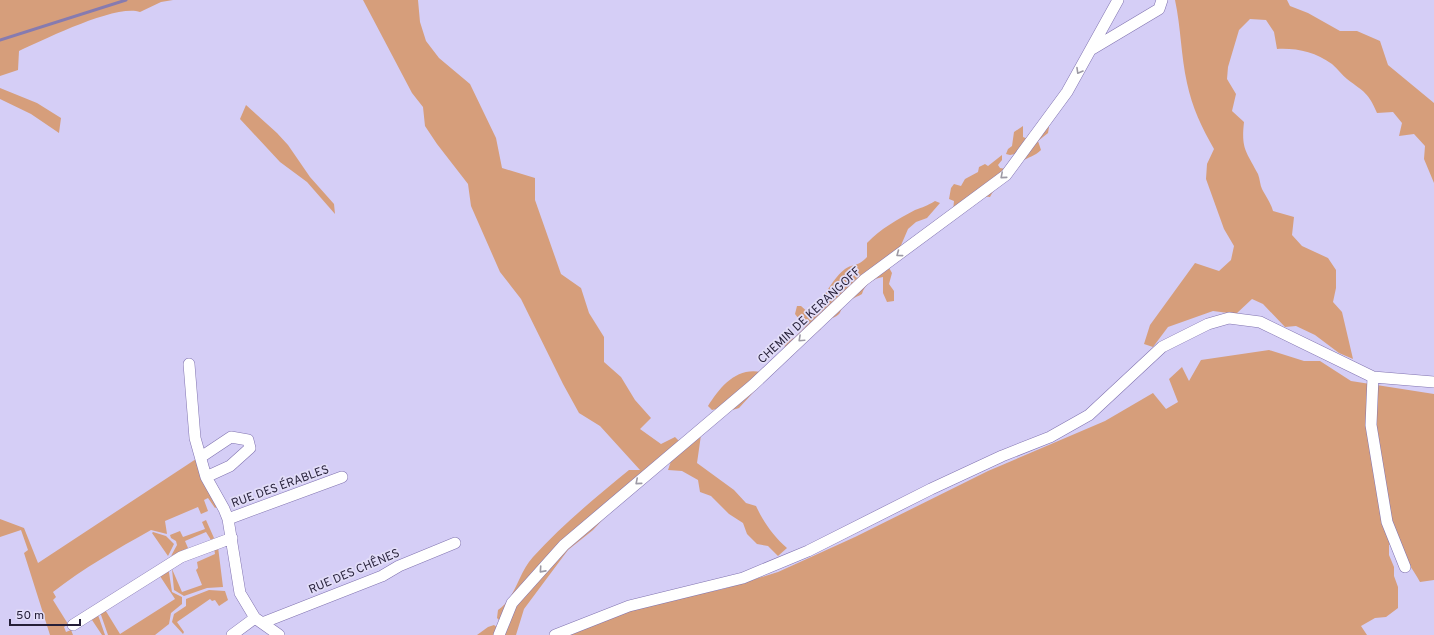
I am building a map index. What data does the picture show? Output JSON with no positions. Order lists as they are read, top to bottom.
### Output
{
  "streets": {
    "street": ["CHEMIN DE KERANGOFF", "RUE DES ÉRABLES", "RUE DES CHÊNES"]
  },
  "one_way": ["CHEMIN DE KERANGOFF"],
  "scale_bar": "50 m"
}
